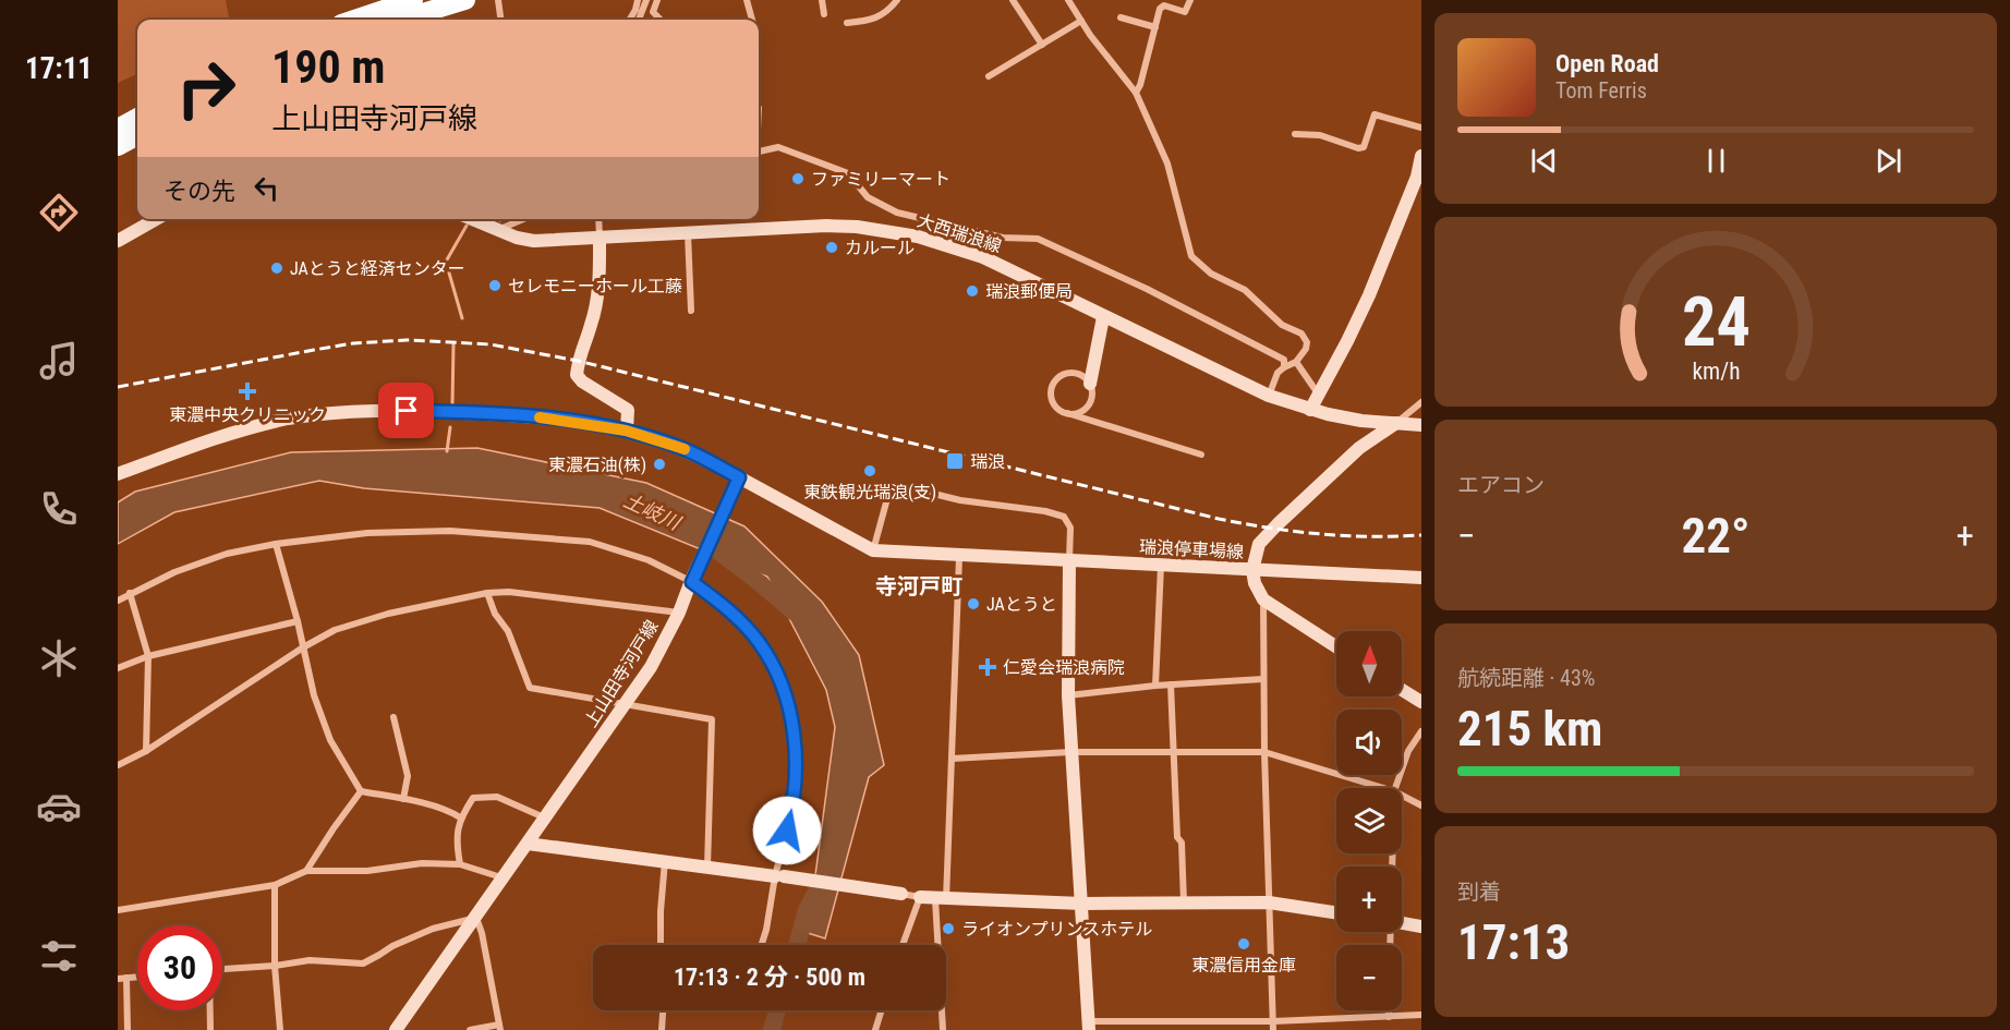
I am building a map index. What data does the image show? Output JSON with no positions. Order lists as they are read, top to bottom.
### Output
{
  "streets": {
    "street": ["大西瑞浪線", "瑞浪停車場線", "上山田寺河戸線"]
  },
  "districts": ["寺河戸町"],
  "water": ["土岐川"],
  "places": {
    "other": [
      "ファミリーマート",
      "カルール",
      "JAとうと経済センター",
      "セレモニーホール工藤",
      "瑞浪郵便局",
      "東濃石油(株)",
      "東鉄観光瑞浪(支)",
      "JAとうと",
      "ライオンプリンスホテル",
      "東濃信用金庫"
    ],
    "health": ["東濃中央クリニック", "仁愛会瑞浪病院"],
    "transit": ["瑞浪"]
  },
  "north": "top",
  "page": {
    "tabs": "17:11",
    "turn": ["190 m", "上山田寺河戸線"],
    "song": ["Open Road", "Tom Ferris"],
    "then": "その先",
    "tile": [
      "エアコン",
      ["航続距離 · 43%", "215 km"],
      ["到着", "17:13"]
    ],
    "heat": ["−", "22°", "+"],
    "map_buttons": ["+", "−"],
    "limit": "30",
    "trip": "17:13 · 2 分 · 500 m",
    "gauge": ["24", "km/h"]
  }
}
